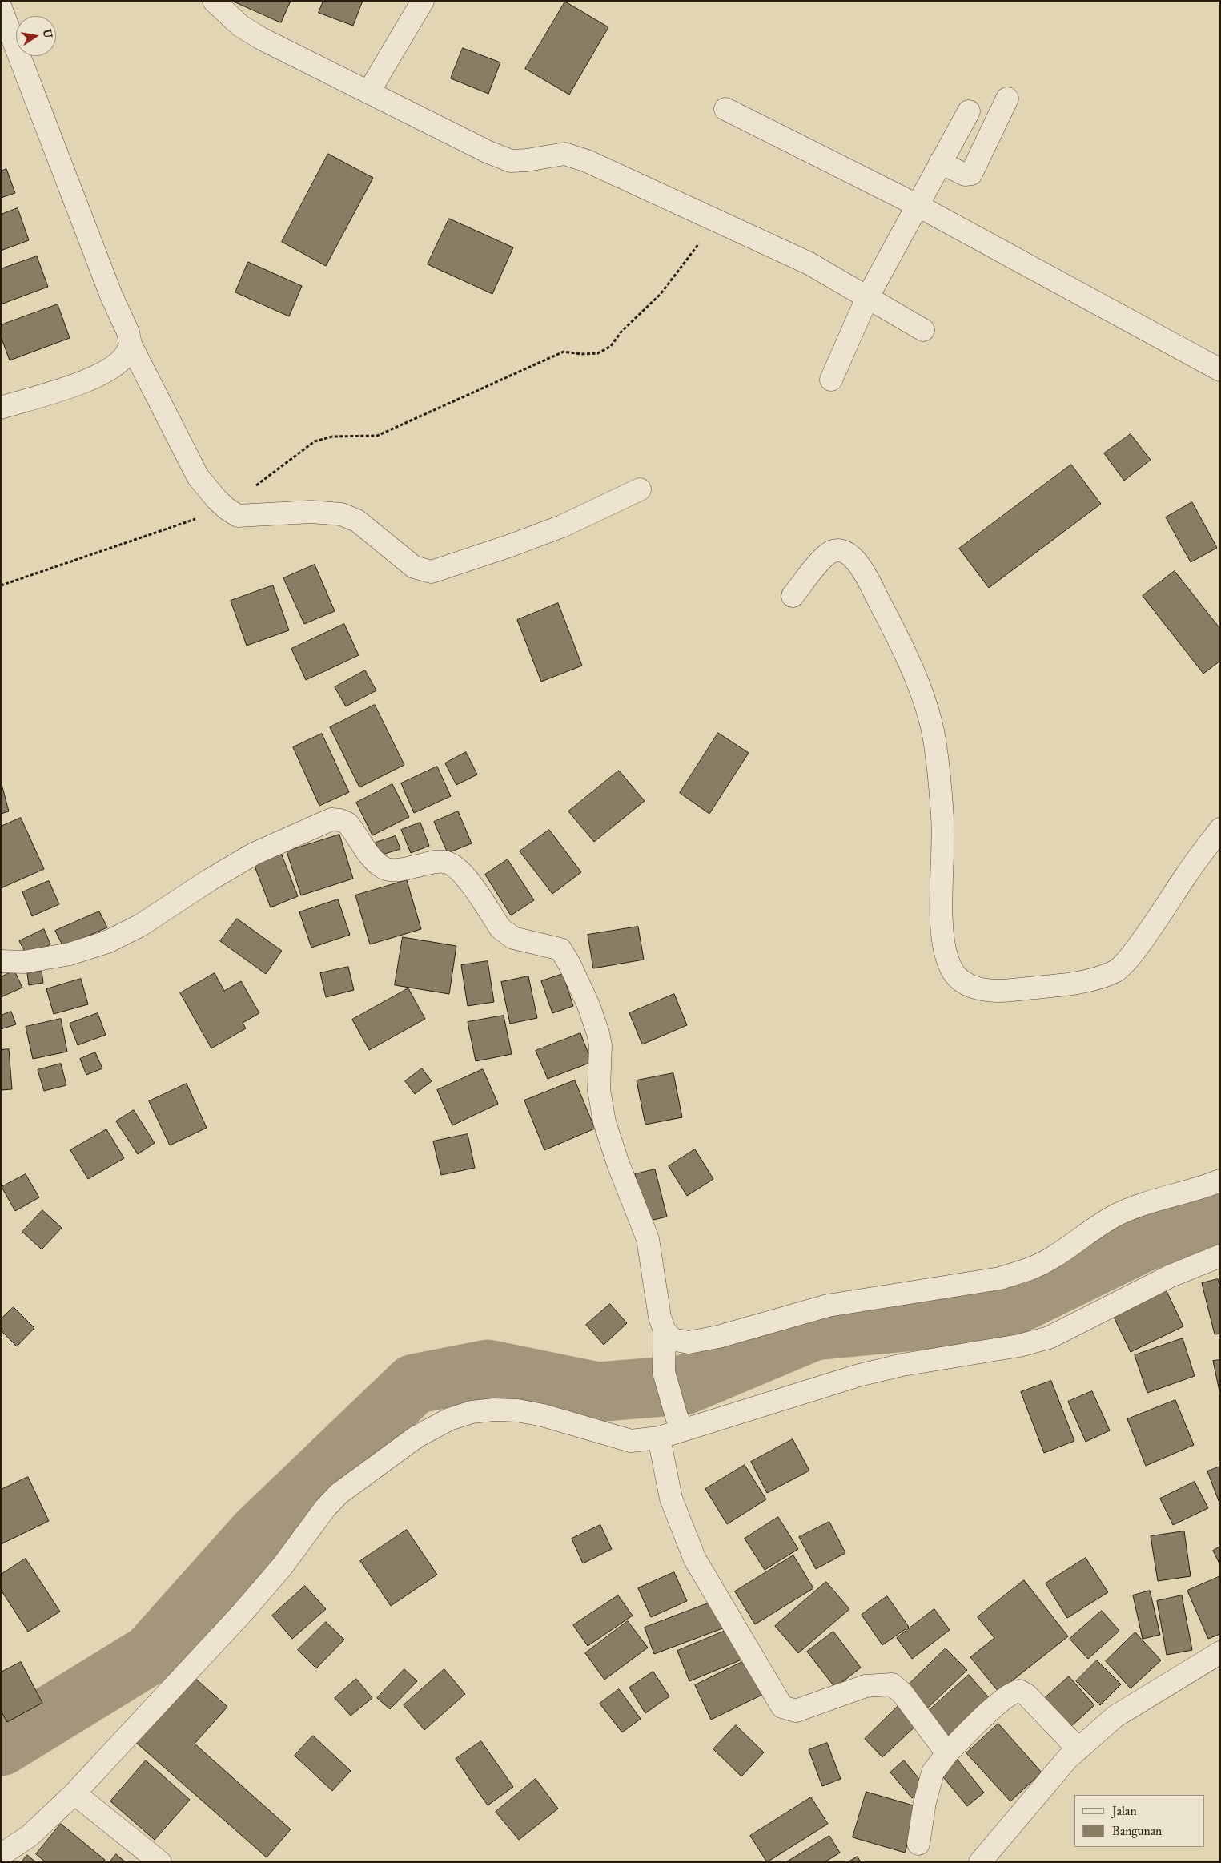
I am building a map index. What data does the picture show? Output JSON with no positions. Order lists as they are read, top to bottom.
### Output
{
  "legend": ["Jalan", "Bangunan"],
  "north": "right"
}
